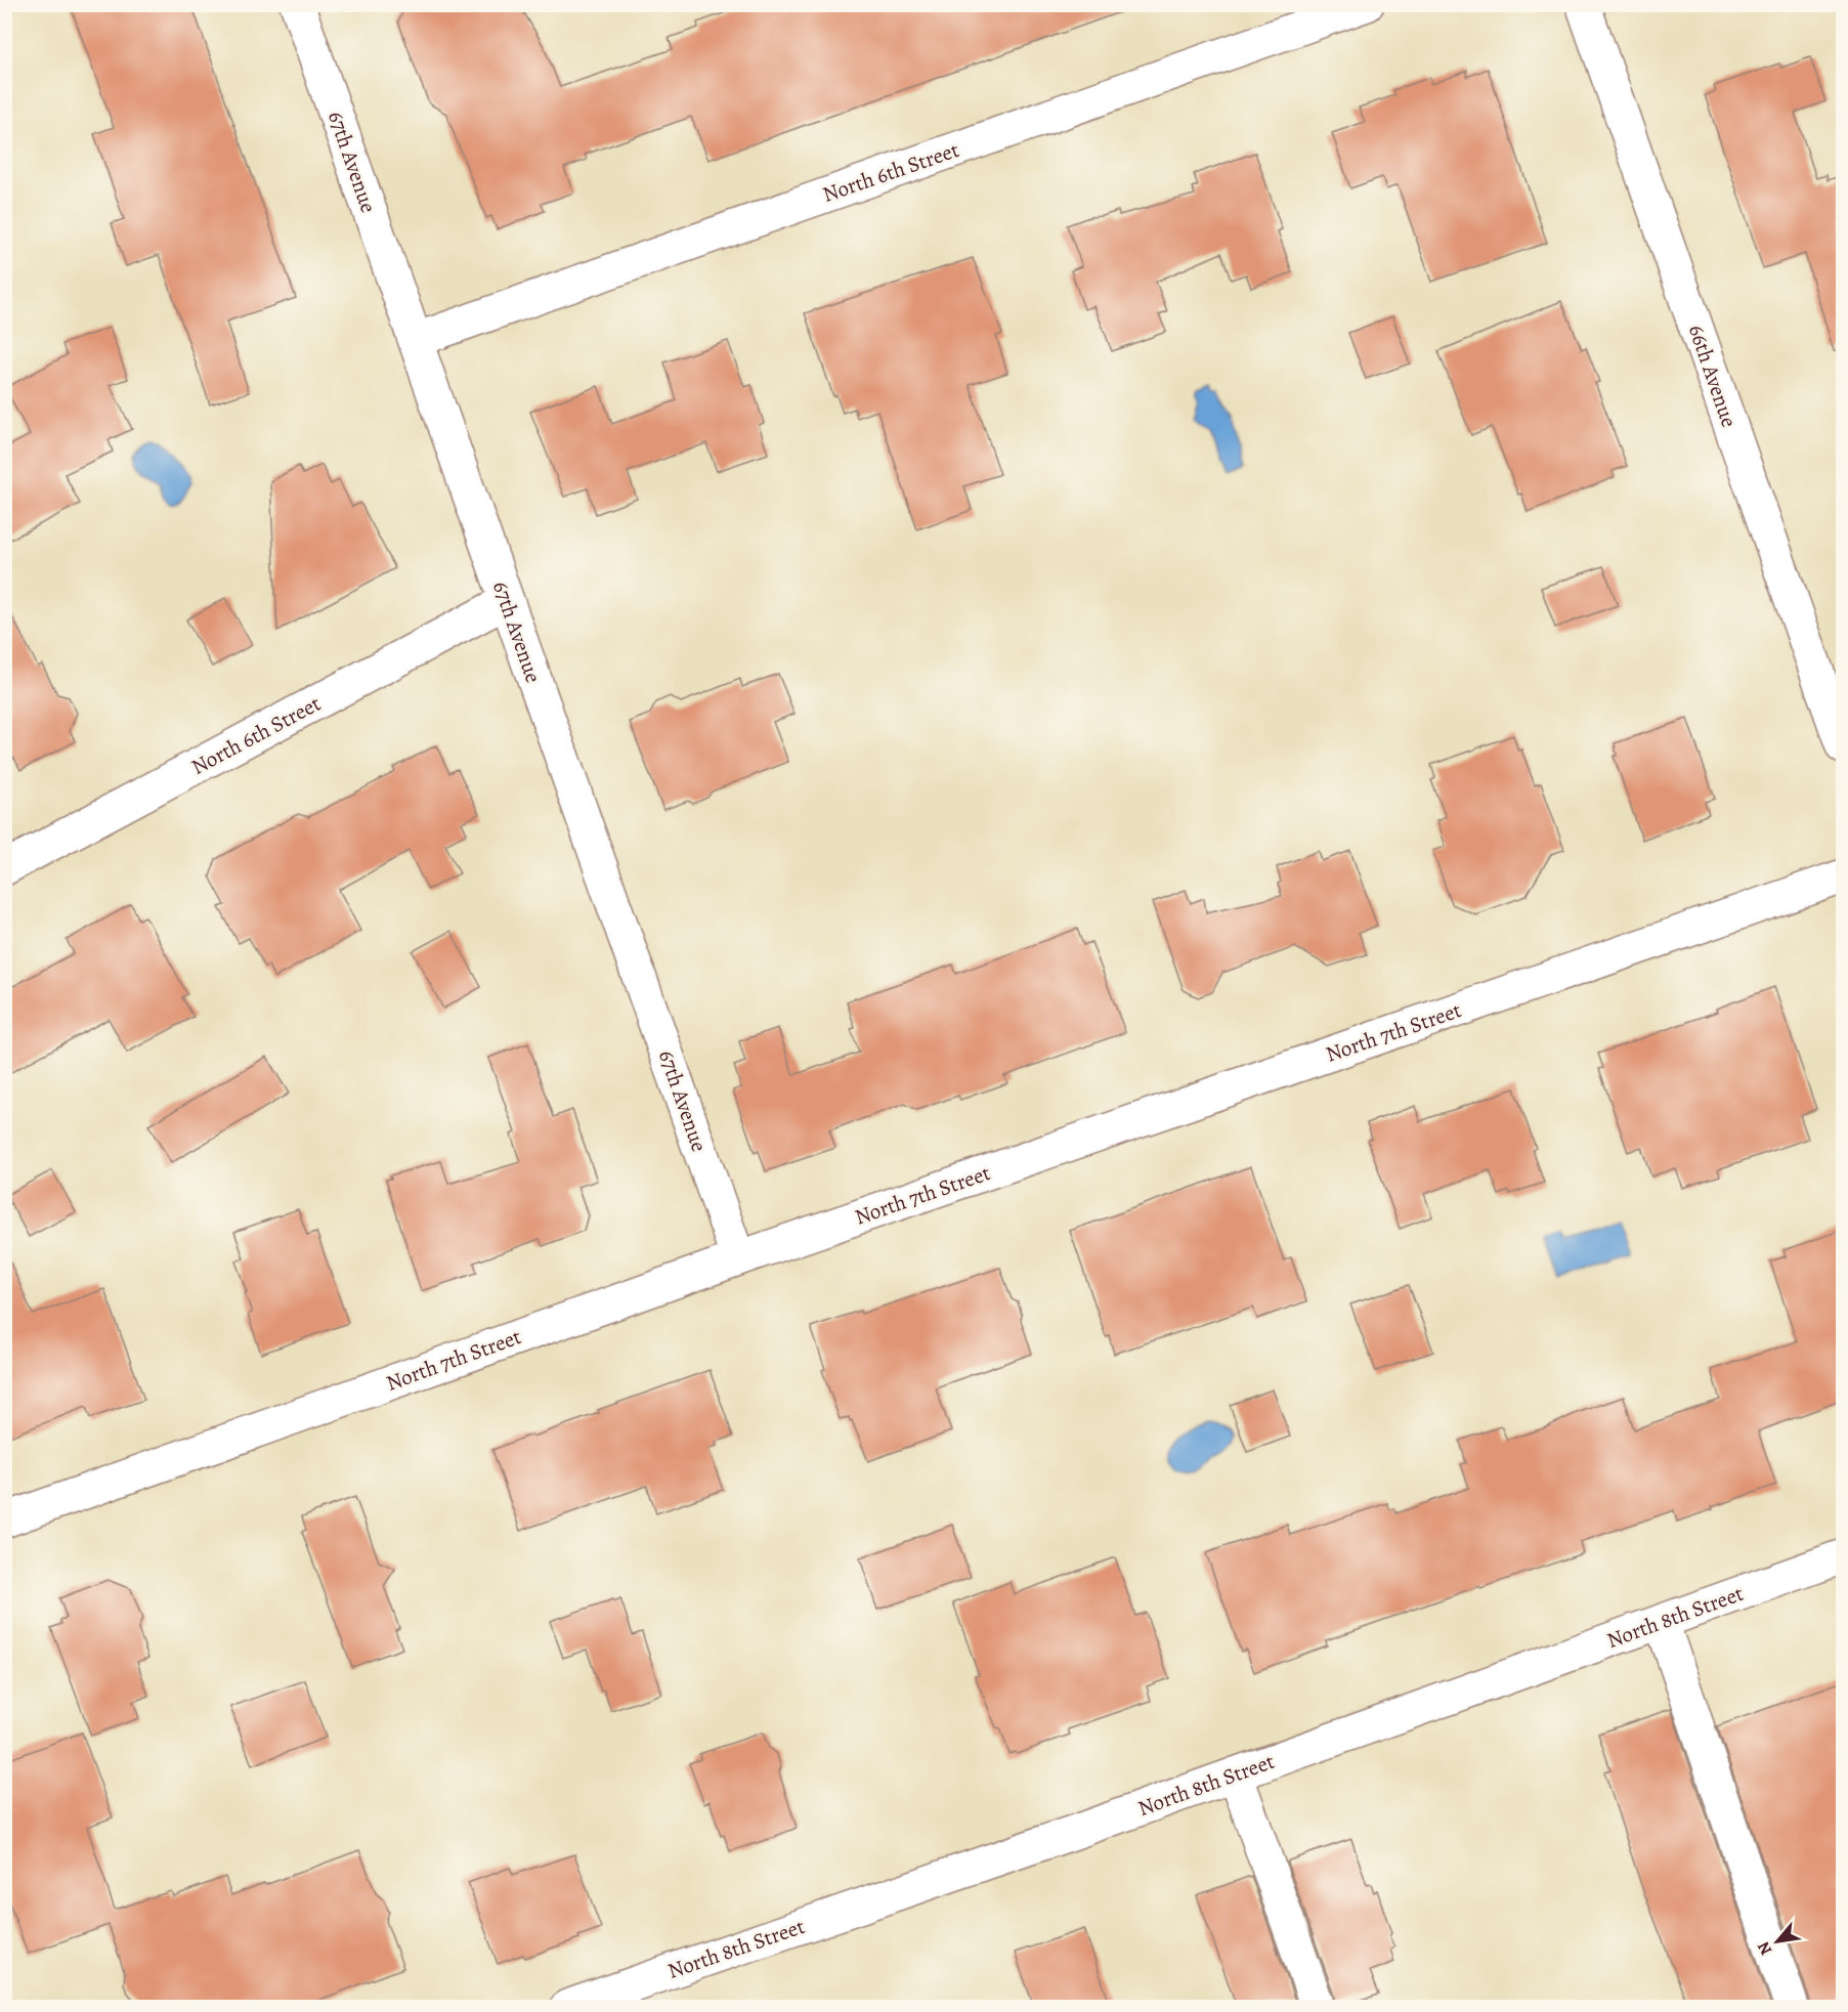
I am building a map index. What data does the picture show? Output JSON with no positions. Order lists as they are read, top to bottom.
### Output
{
  "streets": {
    "street": [
      "67th Avenue",
      "North 6th Street",
      "66th Avenue",
      "North 7th Street",
      "North 8th Street"
    ]
  },
  "crossings": [
    ["67th Avenue", "North 6th Street"],
    ["67th Avenue", "North 7th Street"]
  ],
  "north": "bottom left"
}
